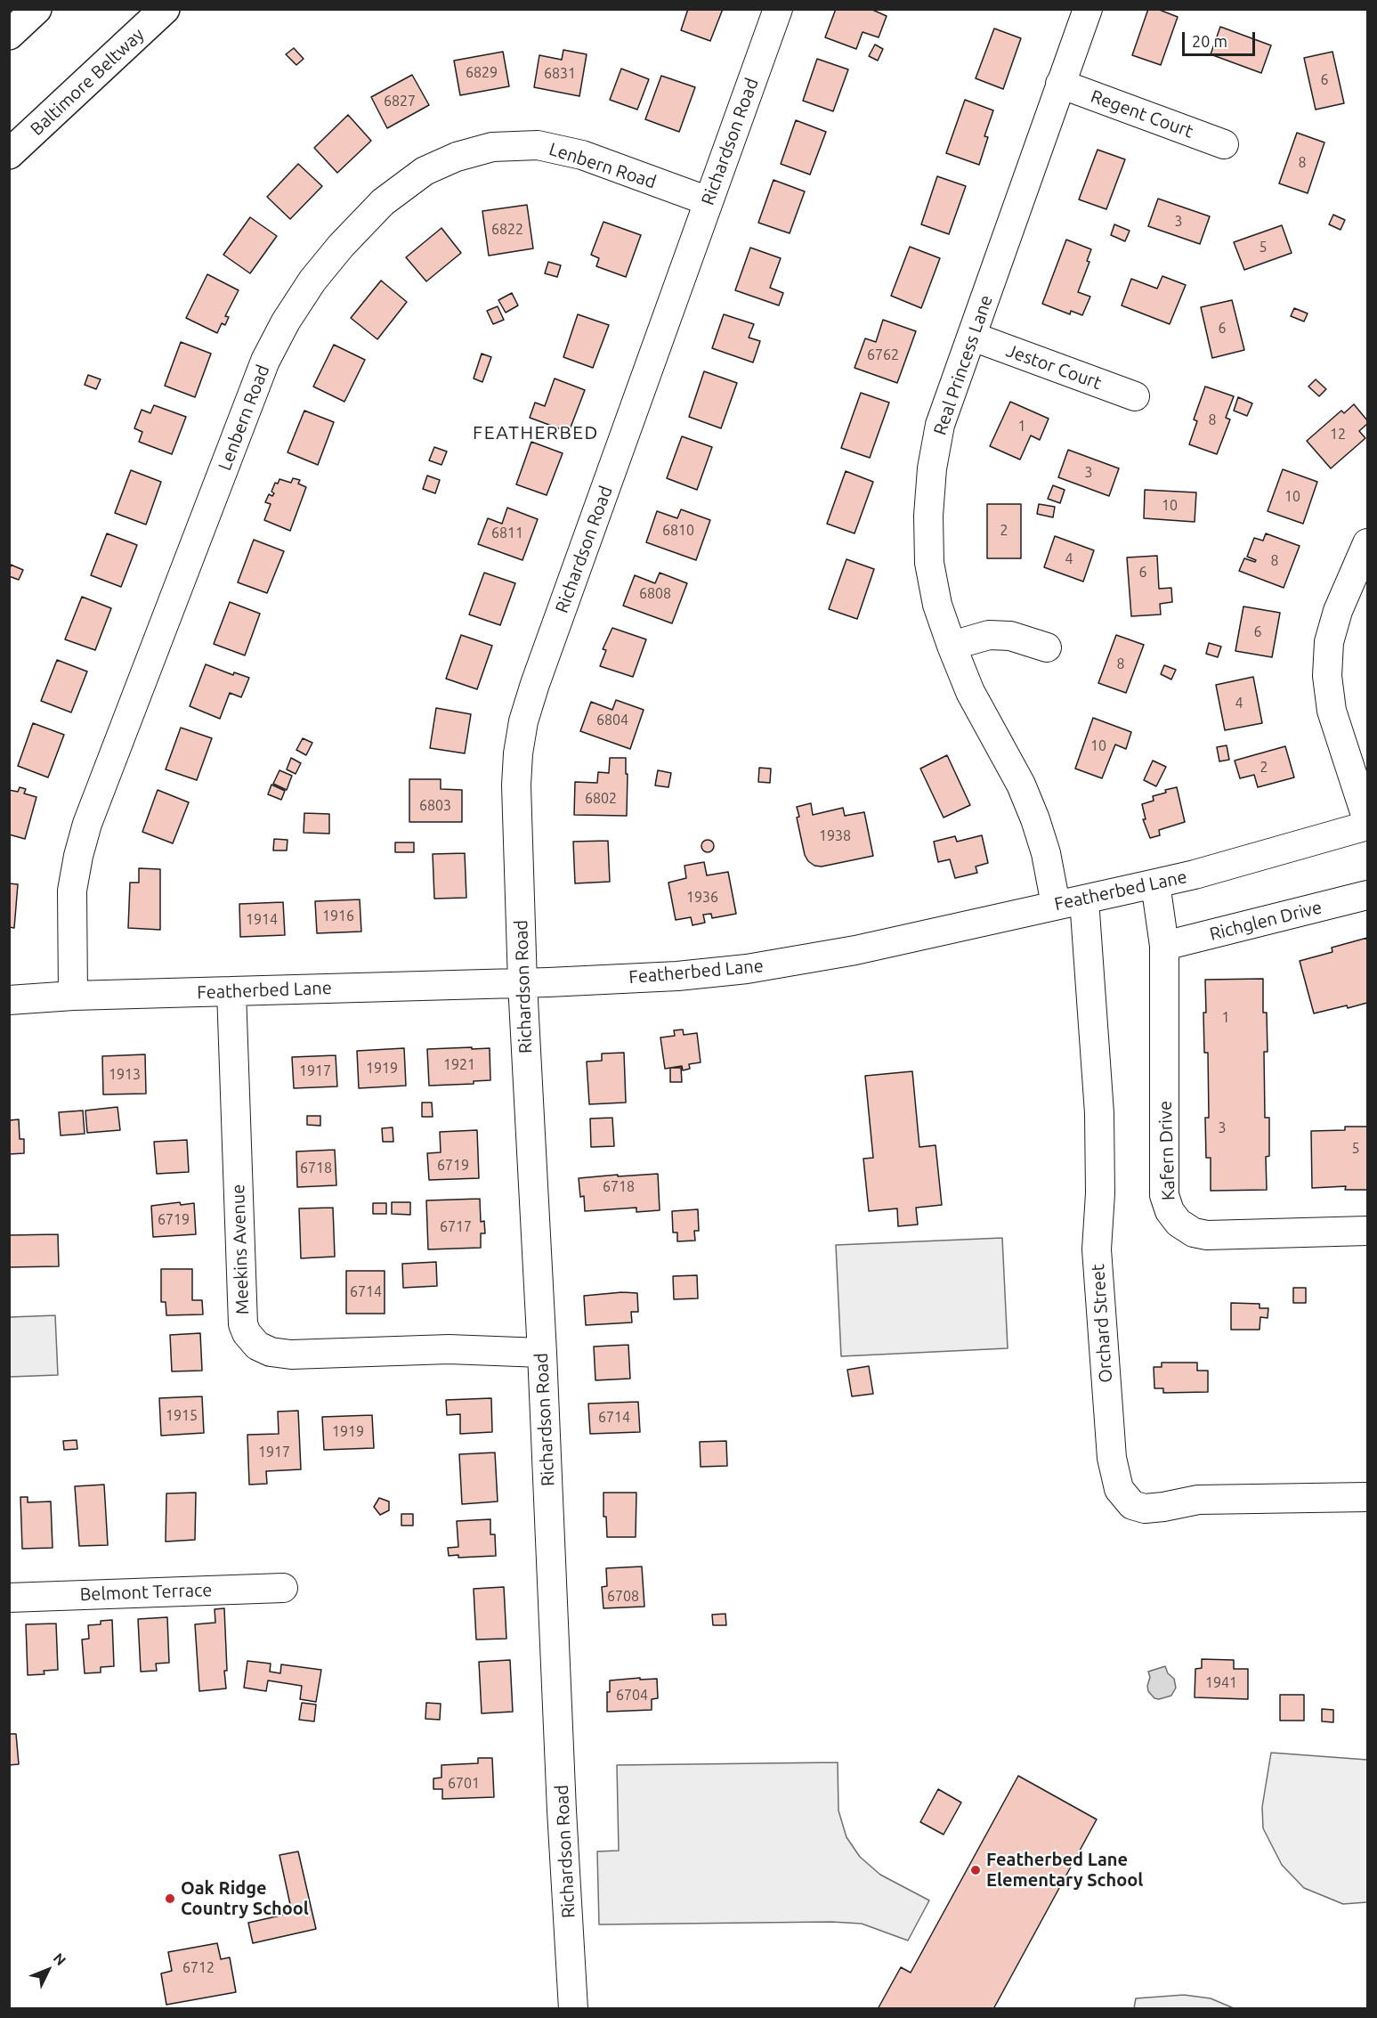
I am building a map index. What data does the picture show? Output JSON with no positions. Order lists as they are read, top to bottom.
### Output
{
  "streets": {
    "highway": ["Baltimore Beltway"],
    "street": [
      "Regent Court",
      "Richardson Road",
      "Lenbern Road",
      "Real Princess Lane",
      "Jestor Court",
      "Featherbed Lane",
      "Richglen Drive",
      "Kafern Drive",
      "Meekins Avenue",
      "Orchard Street",
      "Belmont Terrace"
    ]
  },
  "crossings": [
    ["Regent Court", "Real Princess Lane"],
    ["Richardson Road", "Lenbern Road"],
    ["Richardson Road", "Featherbed Lane"],
    ["Richardson Road", "Meekins Avenue"],
    ["Lenbern Road", "Featherbed Lane"],
    ["Real Princess Lane", "Jestor Court"],
    ["Real Princess Lane", "Featherbed Lane"],
    ["Featherbed Lane", "Kafern Drive"],
    ["Featherbed Lane", "Meekins Avenue"],
    ["Featherbed Lane", "Orchard Street"],
    ["Richglen Drive", "Kafern Drive"]
  ],
  "districts": ["FEATHERBED"],
  "places": ["Featherbed Lane Elementary School", "Oak Ridge Country School"],
  "house_numbers": [
    "6829",
    "6831",
    "6",
    "6827",
    "8",
    "3",
    "6822",
    "5",
    "6",
    "6762",
    "8",
    "1",
    "12",
    "3",
    "10",
    "10",
    "6810",
    "2",
    "6811",
    "4",
    "8",
    "6",
    "6808",
    "6",
    "8",
    "4",
    "6804",
    "10",
    "2",
    "6802",
    "6803",
    "1938",
    "1936",
    "1916",
    "1914",
    "1",
    "1921",
    "1919",
    "1917",
    "1913",
    "3",
    "5",
    "6719",
    "6718",
    "6718",
    "6719",
    "6717",
    "6714",
    "1915",
    "6714",
    "1919",
    "1917",
    "6708",
    "1941",
    "6704",
    "6701",
    "6712"
  ],
  "scale_bar": "20 m",
  "north": "top right"
}
